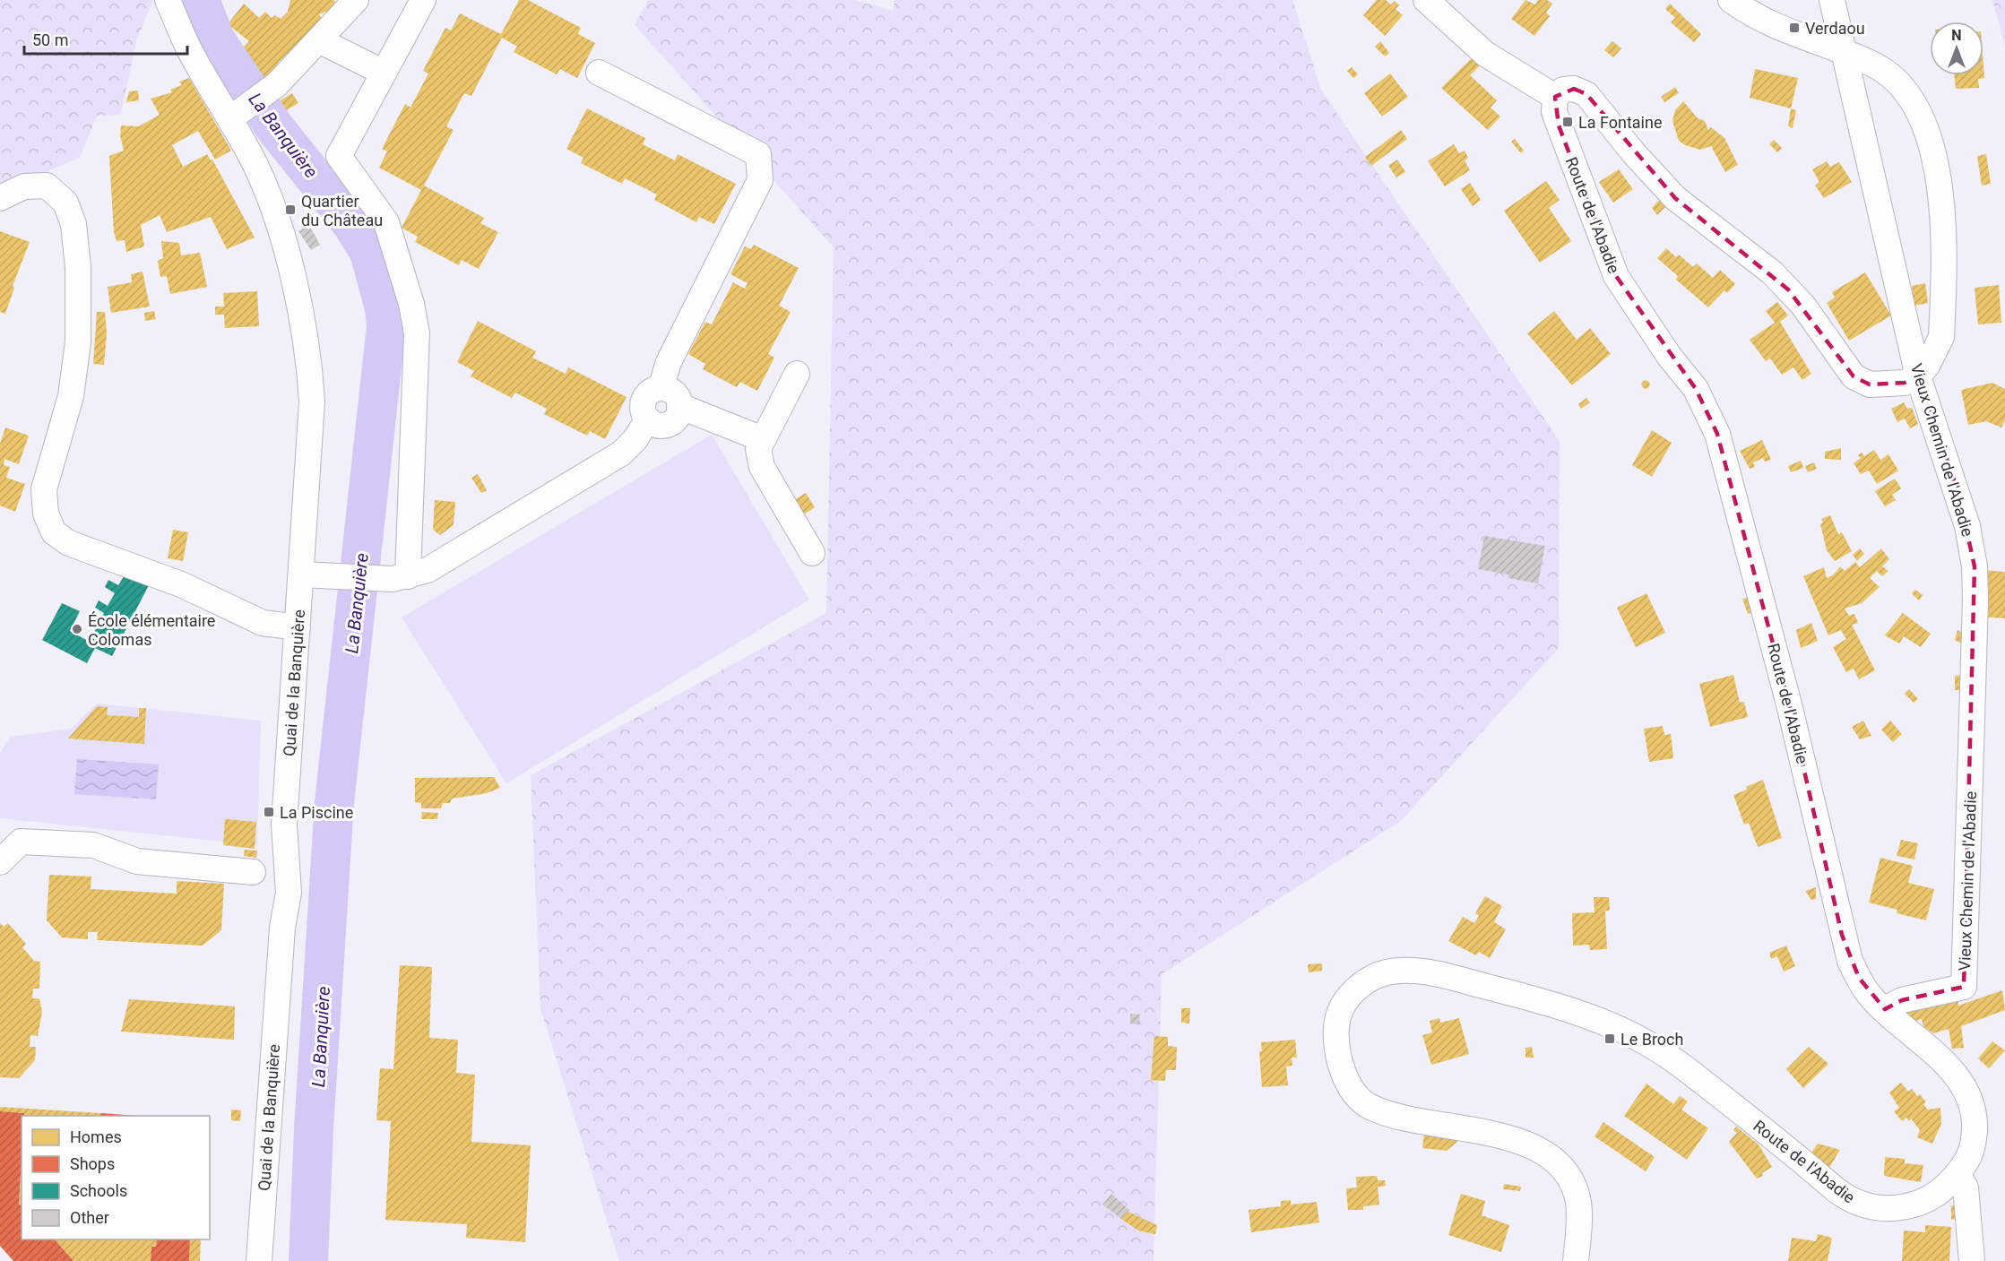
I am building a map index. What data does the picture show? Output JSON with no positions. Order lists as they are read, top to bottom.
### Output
{
  "streets": {
    "street": ["Route de l'Abadie", "Vieux Chemin de l'Abadie", "Quai de la Banquière"]
  },
  "crossings": [
    ["Route de l'Abadie", "Vieux Chemin de l'Abadie"]
  ],
  "water": ["La Banquière"],
  "places": {
    "transit": [
      "Verdaou",
      "La Fontaine",
      "Quartier du Château",
      "La Piscine",
      "Le Broch"
    ],
    "other": ["École élémentaire Colomas"]
  },
  "legend": [
    "Homes",
    "Shops",
    "Schools",
    "Other"
  ],
  "scale_bar": "50 m",
  "north": "top"
}
